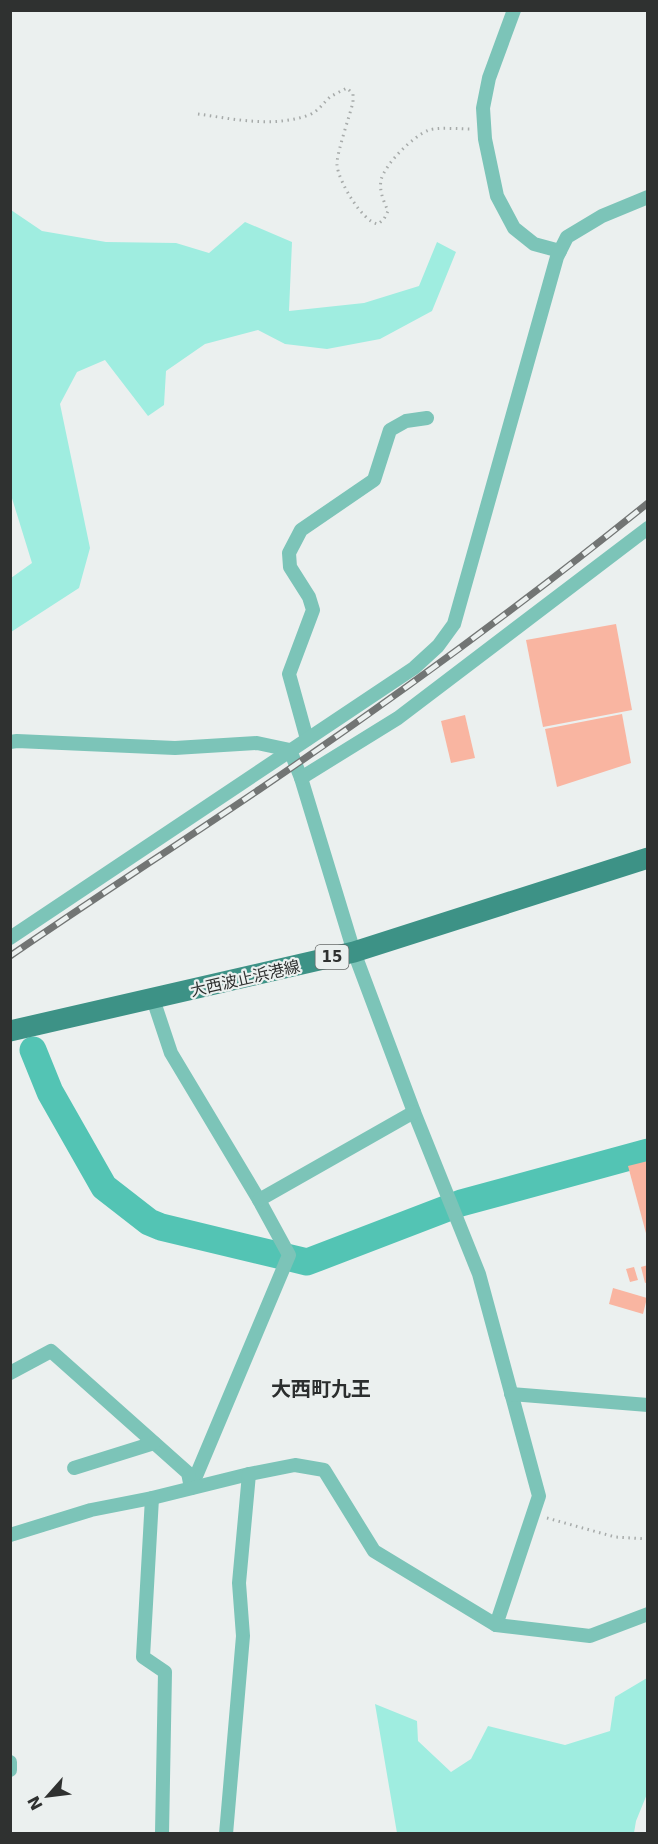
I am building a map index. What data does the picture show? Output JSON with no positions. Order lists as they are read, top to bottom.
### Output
{
  "streets": {
    "main road": ["15", "大西波止浜港線"]
  },
  "districts": ["大西町九王"],
  "north": "bottom left"
}
